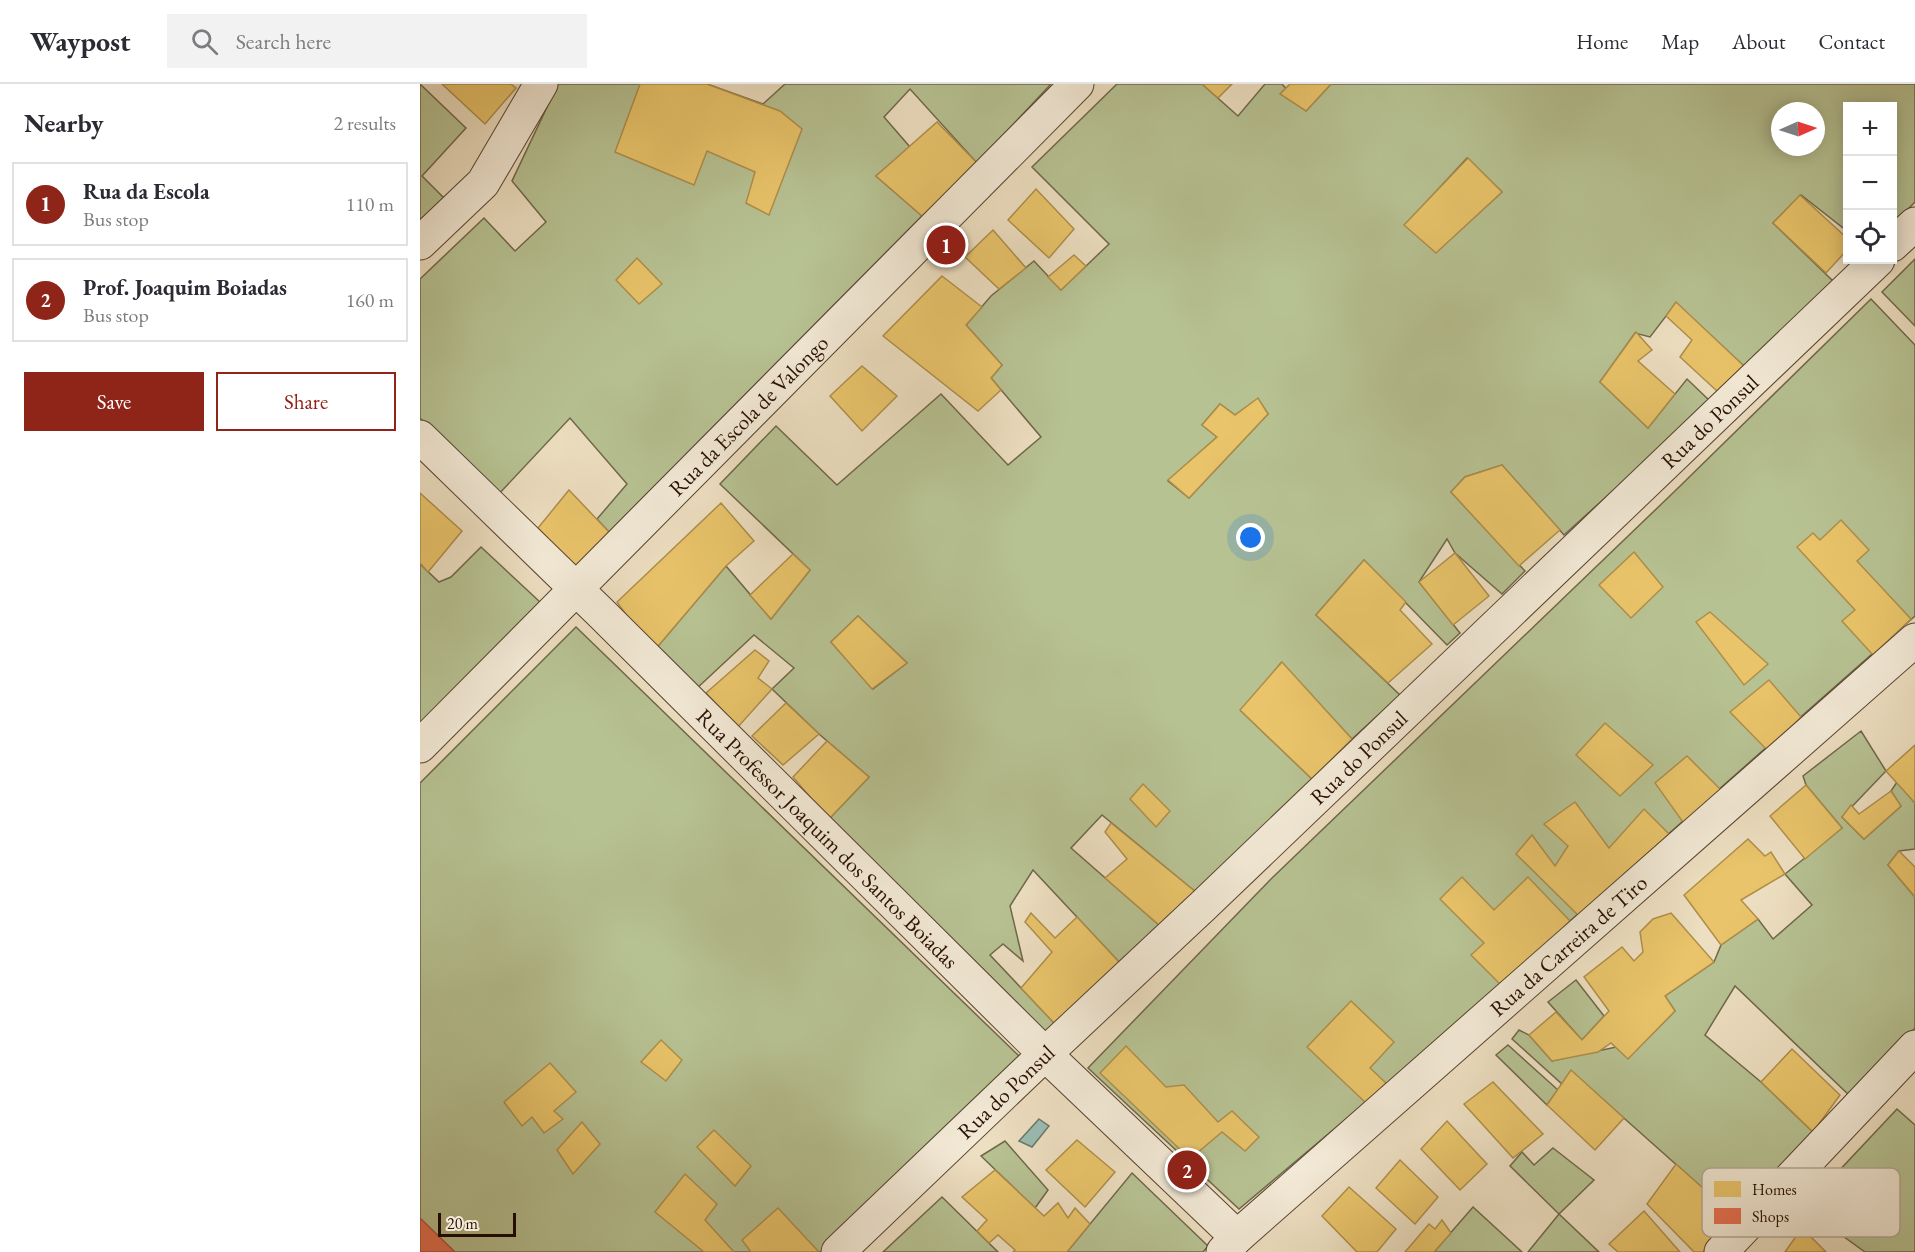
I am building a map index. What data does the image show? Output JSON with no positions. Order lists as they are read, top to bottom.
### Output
{
  "streets": {
    "street": [
      "Rua da Escola de Valongo",
      "Rua do Ponsul",
      "Rua Professor Joaquim dos Santos Boiadas",
      "Rua da Carreira de Tiro"
    ]
  },
  "crossings": [
    ["Rua da Escola de Valongo", "Rua Professor Joaquim dos Santos Boiadas"],
    ["Rua do Ponsul", "Rua Professor Joaquim dos Santos Boiadas"],
    ["Rua Professor Joaquim dos Santos Boiadas", "Rua da Carreira de Tiro"]
  ],
  "legend": ["Homes", "Shops"],
  "scale_bar": "20 m",
  "north": "right",
  "page": {
    "header": "Waypost",
    "search": "Search here",
    "nav": [
      "Home",
      "Map",
      "About",
      "Contact"
    ],
    "heading": ["Nearby", "2 results"],
    "map_buttons": ["+", "−"],
    "list": [
      {
        "mark": "1",
        "name": "Rua da Escola",
        "note": "Bus stop",
        "value": "110 m"
      },
      {
        "mark": "2",
        "name": "Prof. Joaquim Boiadas",
        "note": "Bus stop",
        "value": "160 m"
      }
    ],
    "pins": ["1", "2"],
    "buttons": ["Save", "Share"],
    "scale": "20 m"
  }
}
